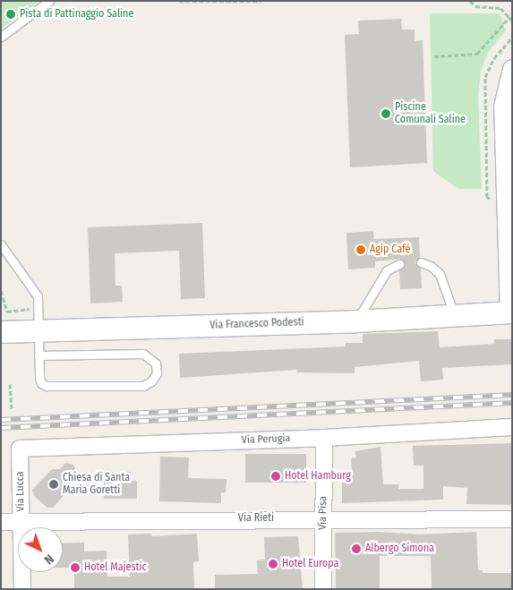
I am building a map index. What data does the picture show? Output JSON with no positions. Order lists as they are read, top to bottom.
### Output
{
  "streets": {
    "main road": ["Via Francesco Podesti"],
    "street": [
      "Via Perugia",
      "Via Lucca",
      "Via Pisa",
      "Via Rieti"
    ]
  },
  "crossings": [
    ["Via Perugia", "Via Lucca"],
    ["Via Perugia", "Via Pisa"],
    ["Via Lucca", "Via Rieti"],
    ["Via Pisa", "Via Rieti"]
  ],
  "places": [
    "Pista di Pattinaggio Saline",
    "Piscine Comunali Saline",
    "Agip Cafè",
    "Hotel Hamburg",
    "Chiesa di Santa Maria Goretti",
    "Albergo Simona",
    "Hotel Europa",
    "Hotel Majestic"
  ],
  "north": "bottom right"
}
